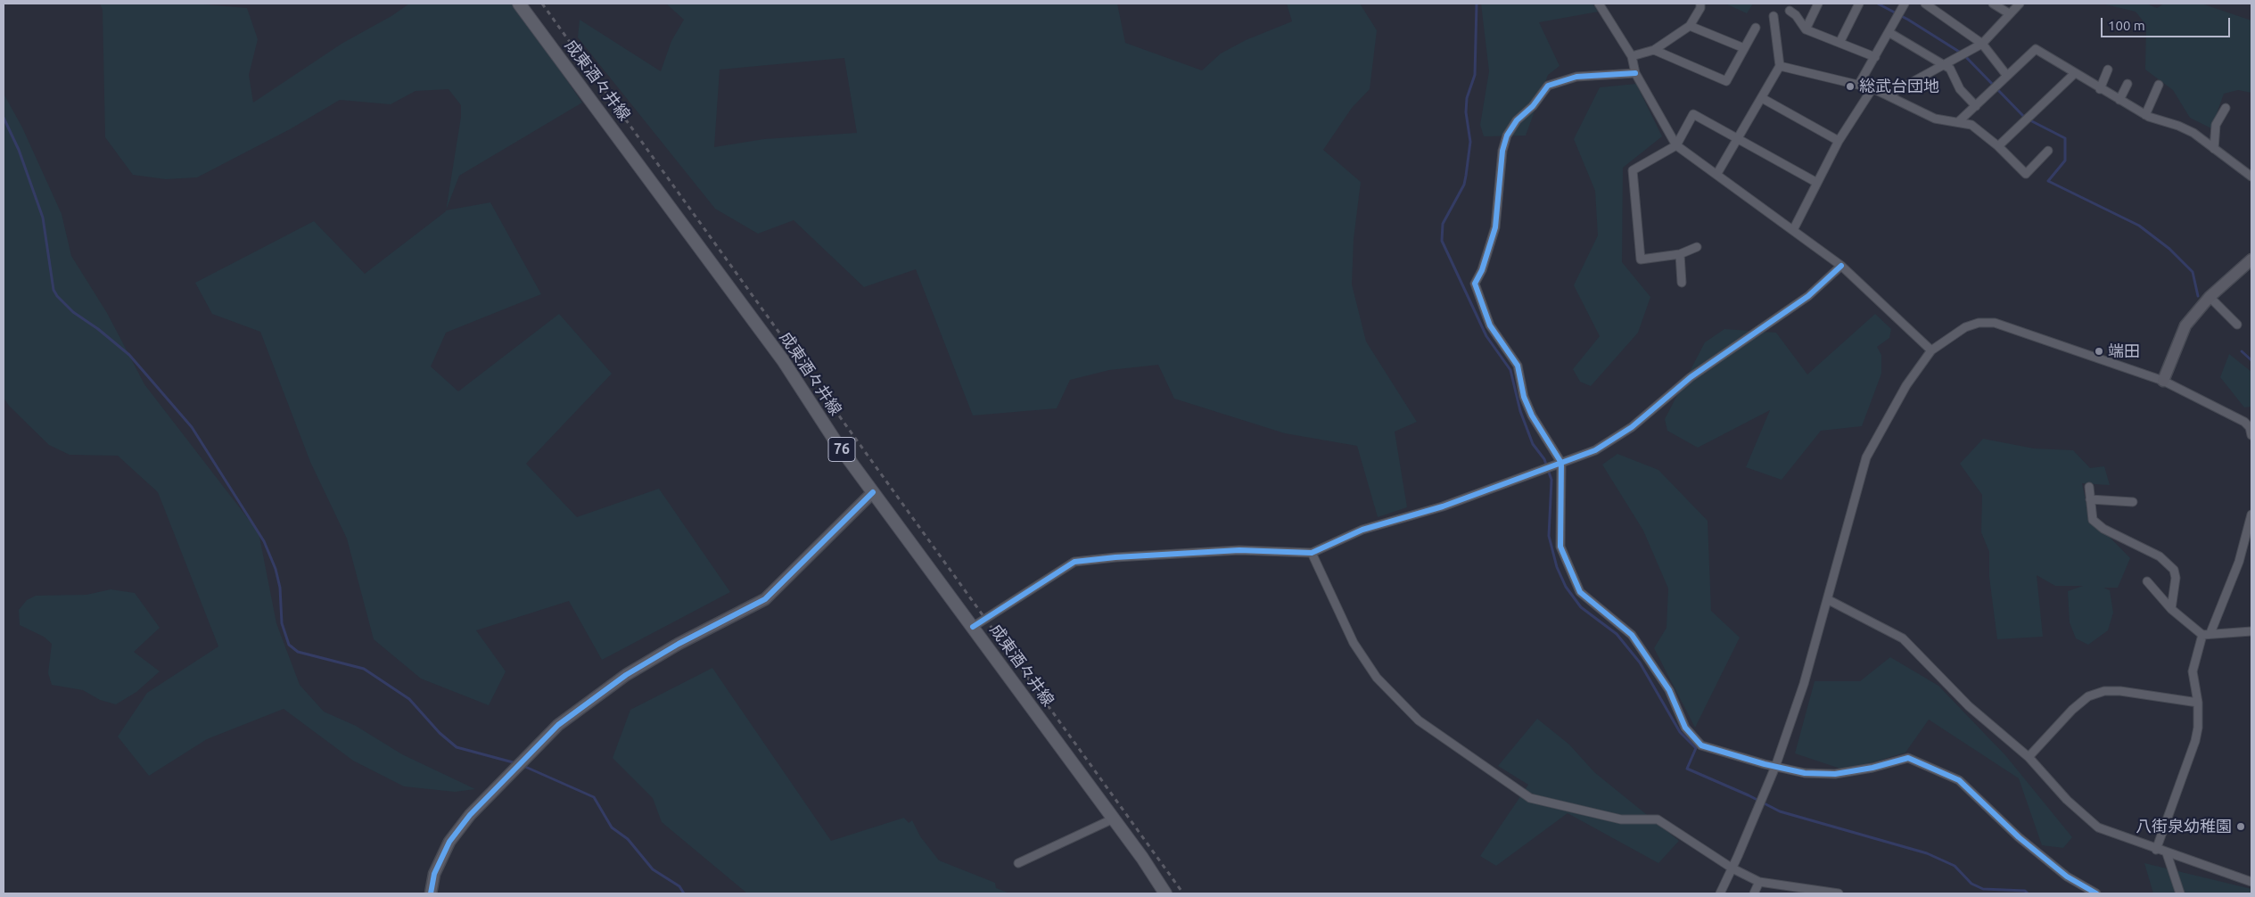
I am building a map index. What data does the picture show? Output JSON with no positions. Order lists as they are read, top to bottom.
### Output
{
  "streets": {
    "main road": ["成東酒々井線", "76"]
  },
  "places": ["総武台団地", "端田", "八街泉幼稚園"],
  "scale_bar": "100 m"
}
